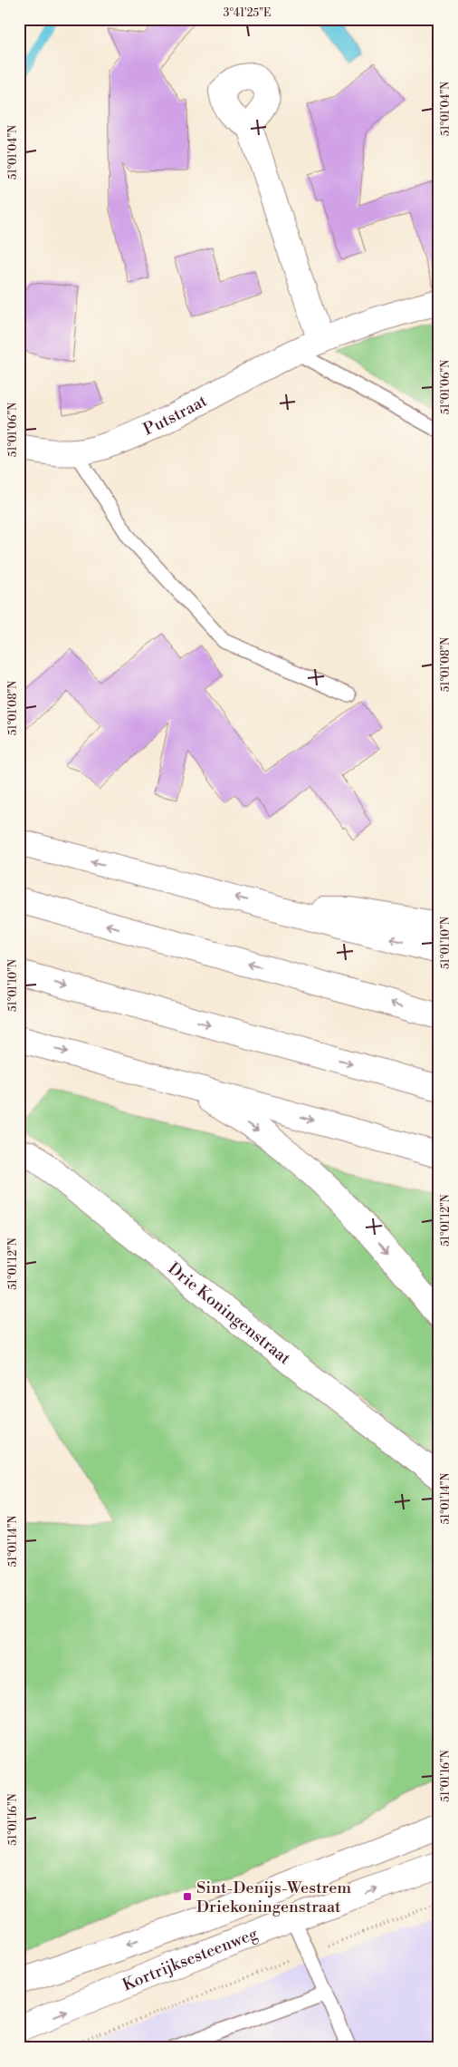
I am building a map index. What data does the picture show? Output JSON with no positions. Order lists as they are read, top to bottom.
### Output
{
  "streets": {
    "main road": ["Putstraat", "Drie Koningenstraat", "Kortrijksesteenweg"]
  },
  "places": {
    "transit": ["Sint-Denijs-Westrem Driekoningenstraat"]
  },
  "coordinates": [
    "3°41'25\"E",
    "51°01'04\"N",
    "51°01'06\"N",
    "51°01'08\"N",
    "51°01'10\"N",
    "51°01'12\"N",
    "51°01'14\"N",
    "51°01'16\"N"
  ]
}
